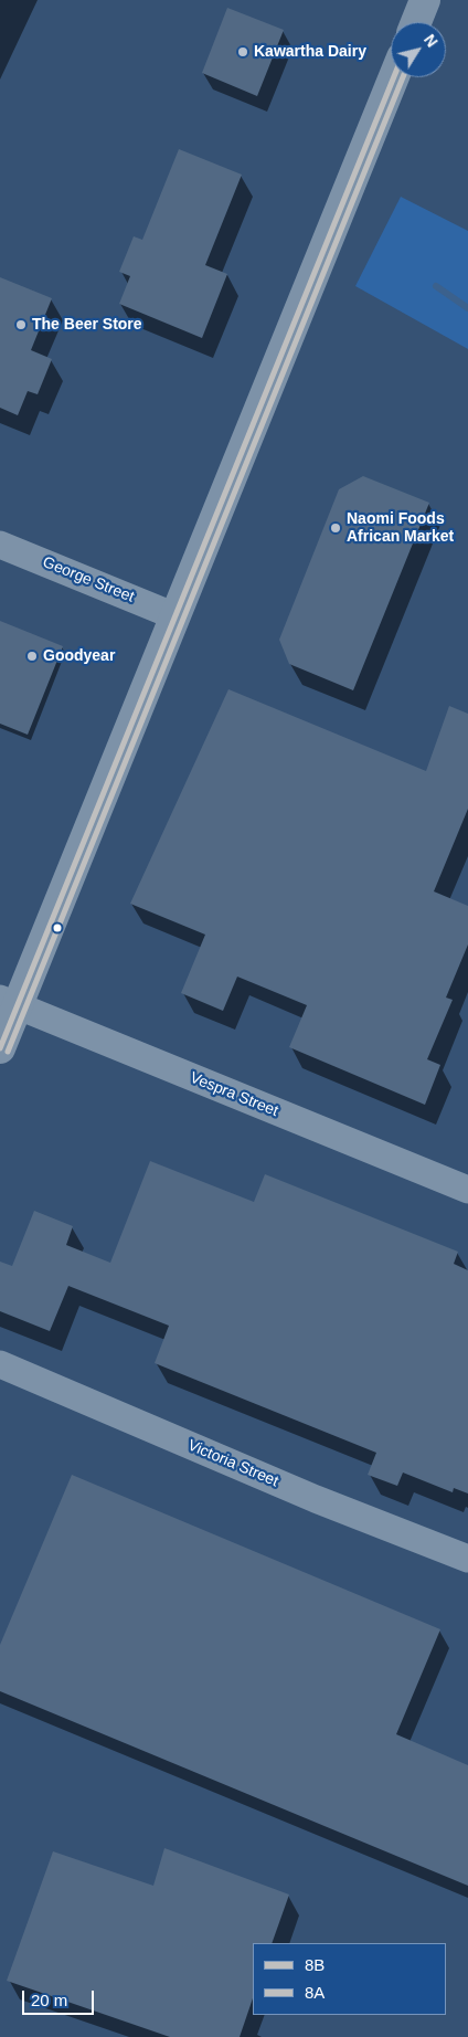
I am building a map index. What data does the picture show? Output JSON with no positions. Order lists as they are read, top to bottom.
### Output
{
  "streets": {
    "street": ["George Street", "Vespra Street", "Victoria Street"]
  },
  "places": [
    "Kawartha Dairy",
    "The Beer Store",
    "Naomi Foods African Market",
    "Goodyear"
  ],
  "lines": ["transit line 8B", "transit line 8A"],
  "legend": ["8B", "8A"],
  "scale_bar": "20 m",
  "north": "top right"
}
